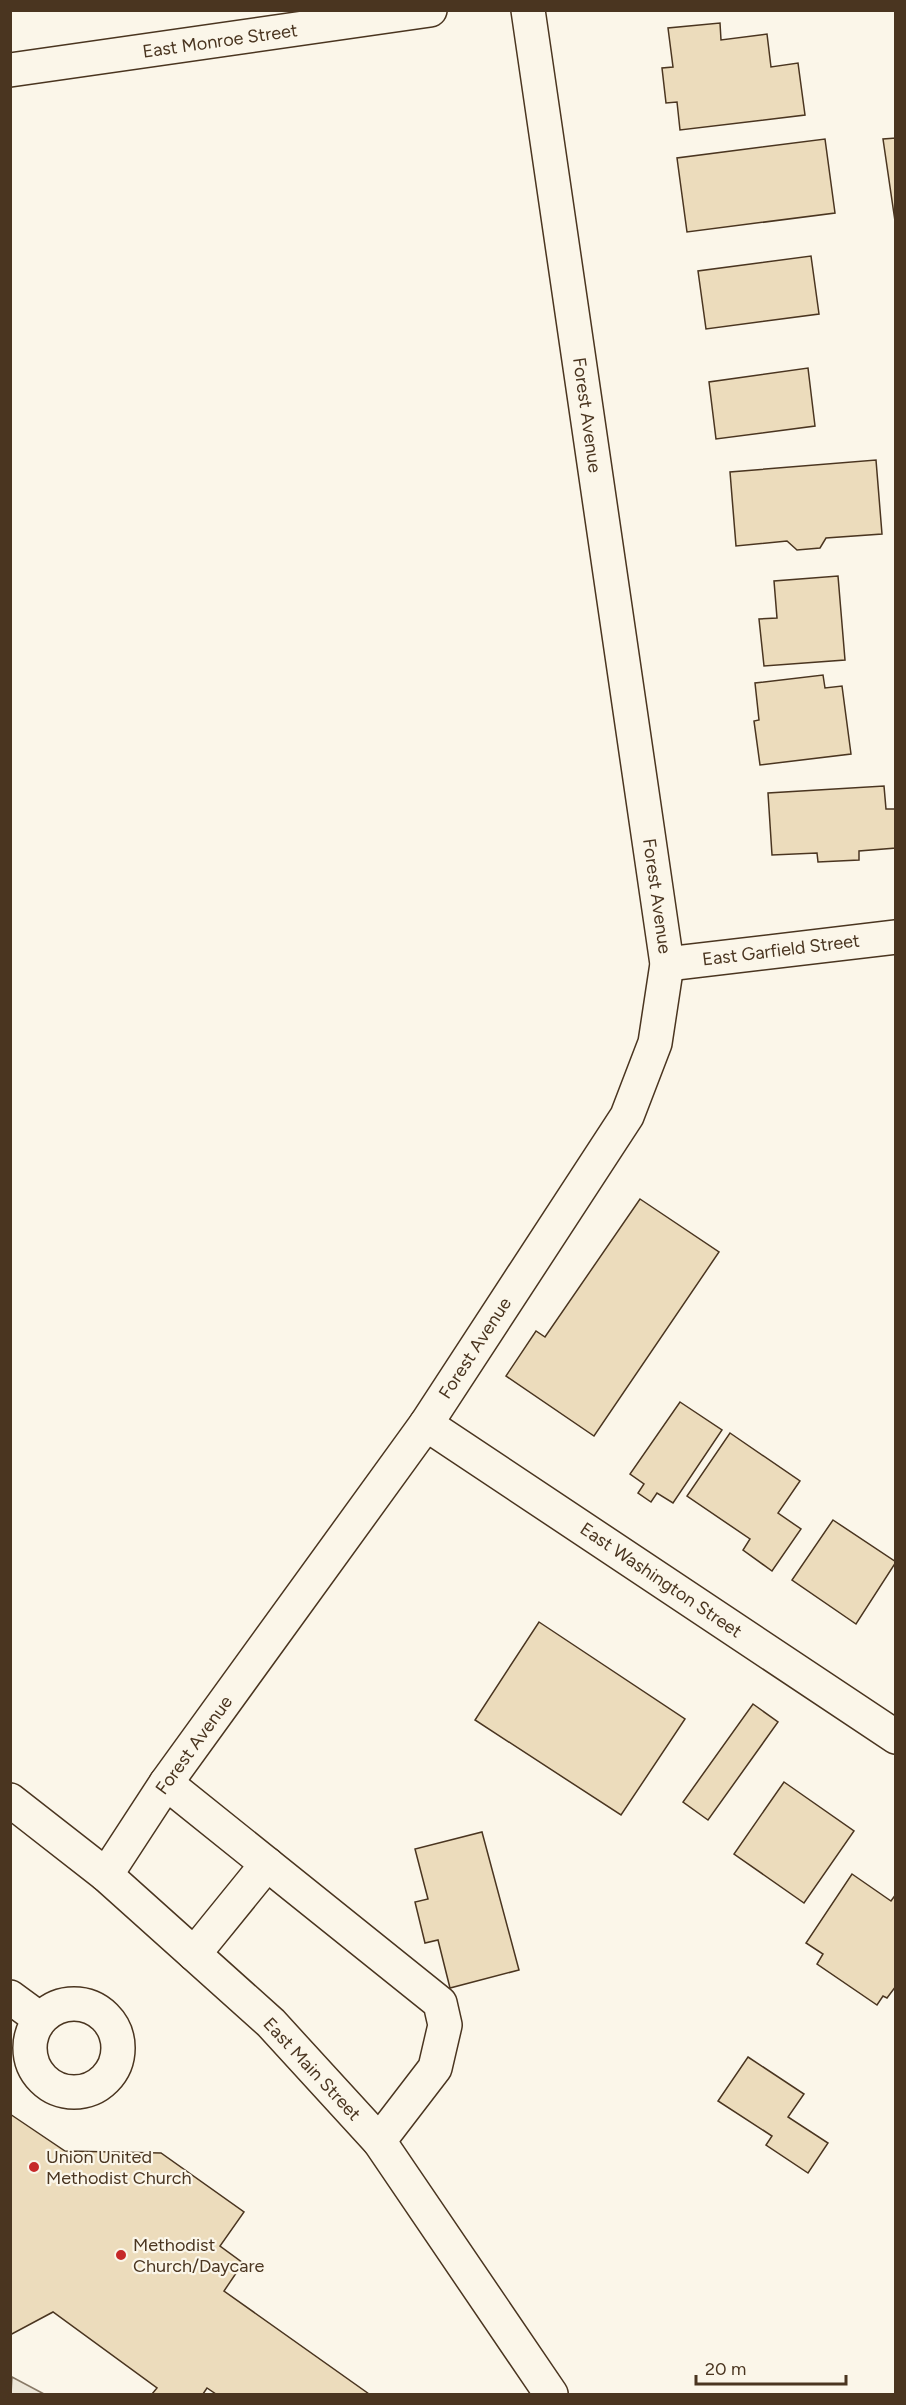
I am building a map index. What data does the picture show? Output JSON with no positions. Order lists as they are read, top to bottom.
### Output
{
  "streets": {
    "street": [
      "East Monroe Street",
      "Forest Avenue",
      "East Garfield Street",
      "East Washington Street",
      "East Main Street"
    ]
  },
  "crossings": [
    ["Forest Avenue", "East Garfield Street"],
    ["Forest Avenue", "East Washington Street"],
    ["Forest Avenue", "East Main Street"]
  ],
  "places": ["Union United Methodist Church", "Methodist Church/Daycare"],
  "scale_bar": "20 m"
}
